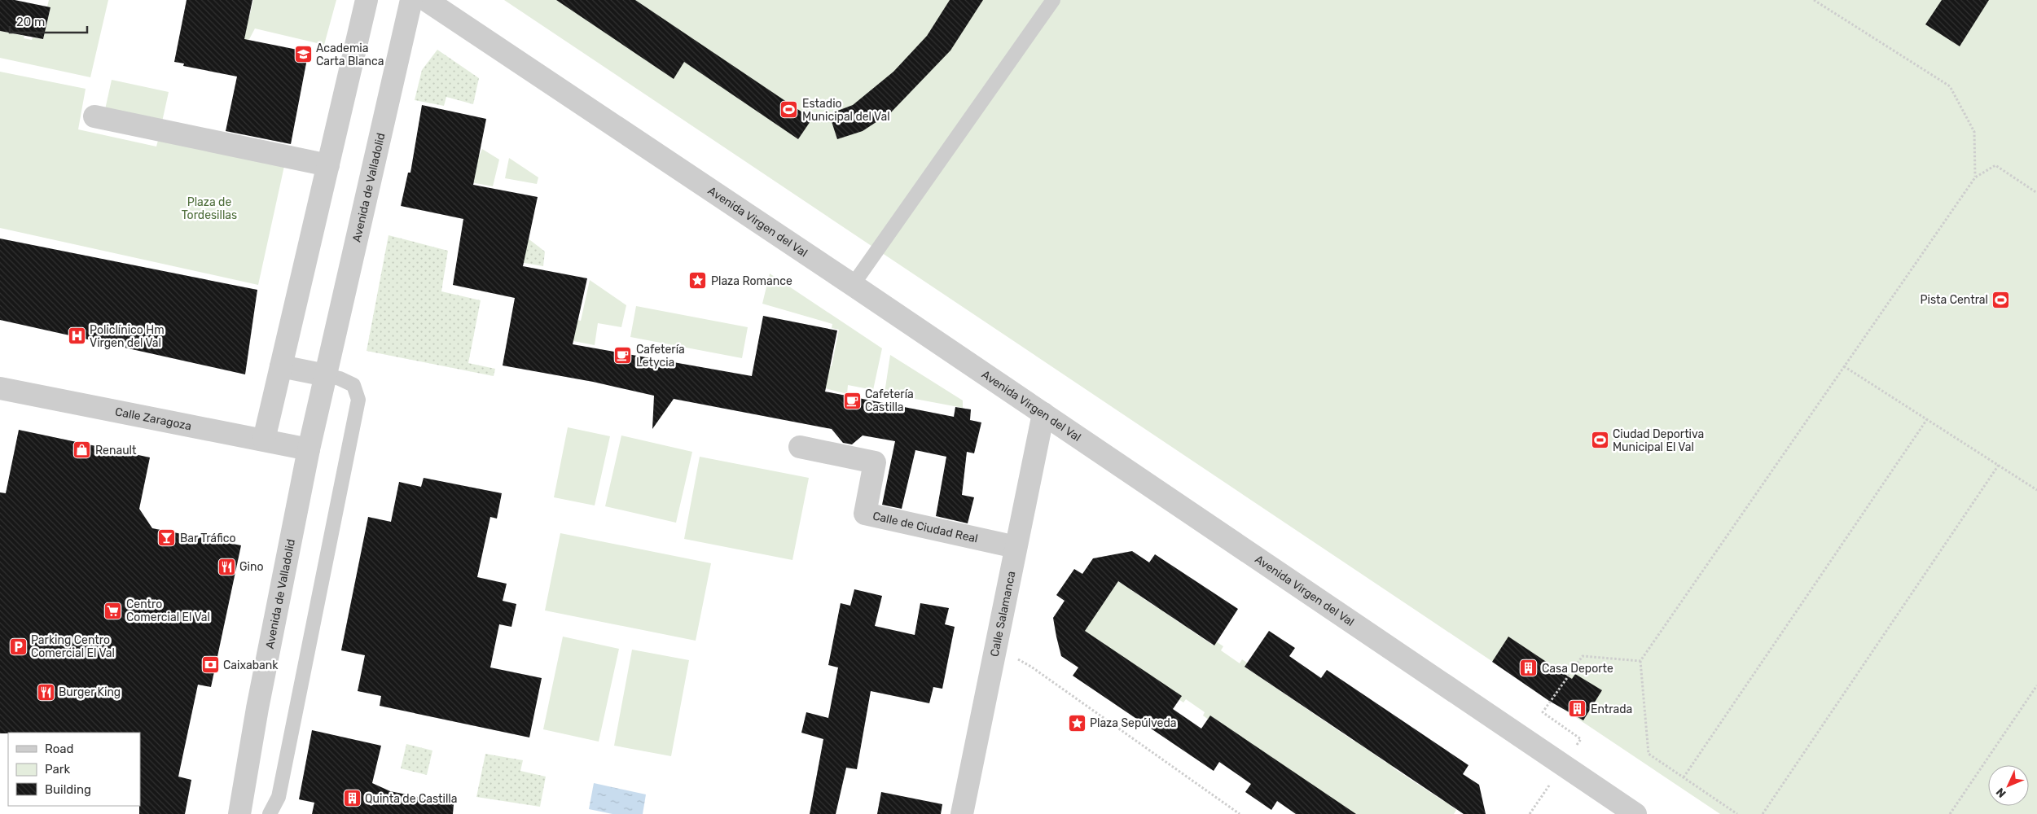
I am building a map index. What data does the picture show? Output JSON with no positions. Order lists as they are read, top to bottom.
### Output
{
  "streets": {
    "street": [
      "Avenida de Valladolid",
      "Avenida Virgen del Val",
      "Calle Zaragoza",
      "Calle de Ciudad Real",
      "Calle Salamanca"
    ]
  },
  "crossings": [
    ["Avenida de Valladolid", "Calle Zaragoza"],
    ["Avenida Virgen del Val", "Calle Salamanca"],
    ["Calle de Ciudad Real", "Calle Salamanca"]
  ],
  "parks": ["Plaza de Tordesillas"],
  "places": {
    "school or university": ["Academia Carta Blanca"],
    "sports": ["Estadio Municipal del Val", "Pista Central", "Ciudad Deportiva Municipal El Val"],
    "place": ["Plaza Romance", "Plaza Sepúlveda"],
    "hospital": ["Policlínico Hm Virgen del Val"],
    "cafe": ["Cafetería Letycia", "Cafetería Castilla"],
    "shop": ["Renault"],
    "bar": ["Bar Tráfico"],
    "restaurant": ["Gino", "Burger King"],
    "supermarket": ["Centro Comercial El Val"],
    "parking": ["Parking Centro Comercial El Val"],
    "bank": ["Caixabank"],
    "building": ["Casa Deporte", "Entrada", "Quinta de Castilla"]
  },
  "legend": ["Road", "Park", "Building"],
  "scale_bar": "20 m",
  "north": "bottom left"
}
